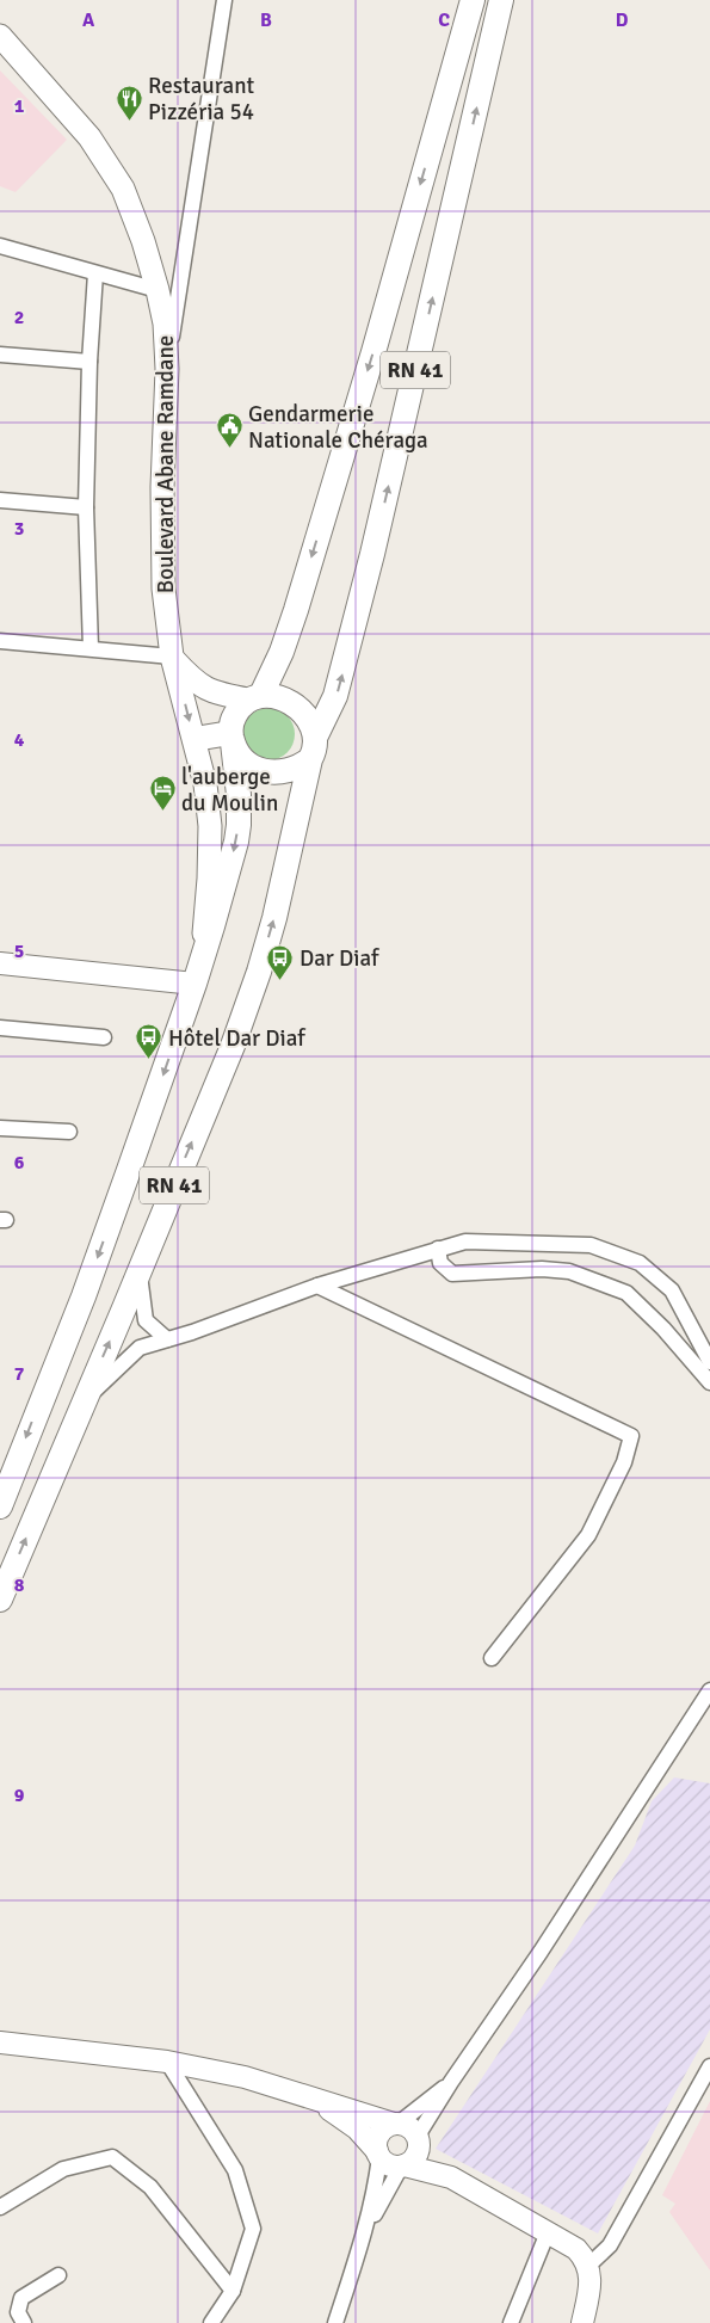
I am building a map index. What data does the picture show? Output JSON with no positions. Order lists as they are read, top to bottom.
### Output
{
  "streets": {
    "highway": ["RN 41"],
    "main road": ["Boulevard Abane Ramdane"]
  },
  "crossings": [
    ["RN 41", "Boulevard Abane Ramdane"]
  ],
  "places": {
    "restaurant": ["Restaurant Pizzéria 54"],
    "public building": ["Gendarmerie Nationale Chéraga"],
    "hotel": ["l'auberge du Moulin"],
    "bus stop": ["Dar Diaf", "Hôtel Dar Diaf"]
  },
  "grid": {
    "columns": [
      "A",
      "B",
      "C",
      "D"
    ],
    "rows": [
      "1",
      "2",
      "3",
      "4",
      "5",
      "6",
      "7",
      "8",
      "9"
    ]
  }
}
